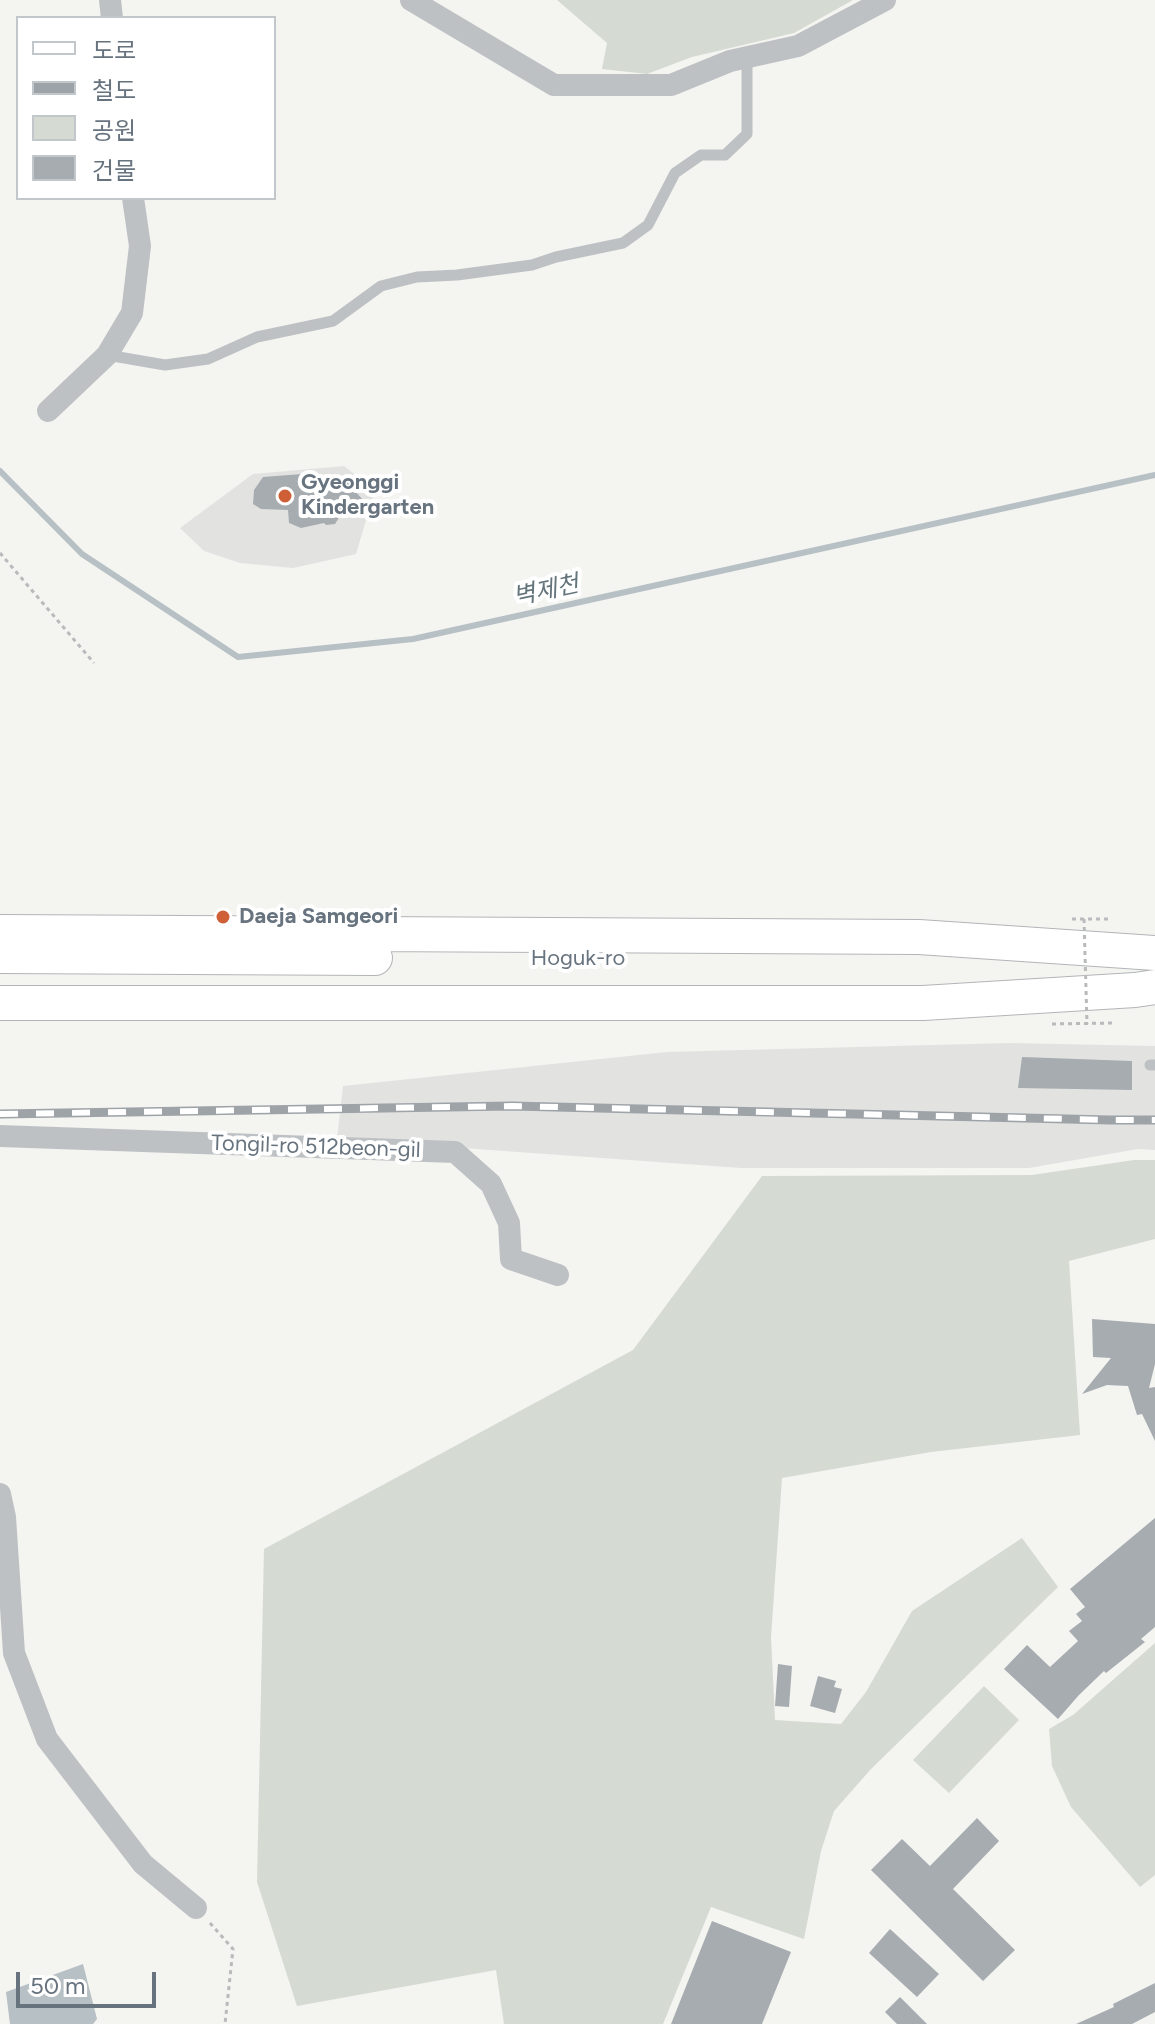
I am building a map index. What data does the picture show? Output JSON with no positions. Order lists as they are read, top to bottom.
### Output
{
  "streets": {
    "main road": ["Hoguk-ro"],
    "street": ["Tongil-ro 512beon-gil"]
  },
  "water": ["벽제천"],
  "places": ["Gyeonggi Kindergarten", "Daeja Samgeori"],
  "legend": [
    "도로",
    "철도",
    "공원",
    "건물"
  ],
  "scale_bar": "50 m"
}
